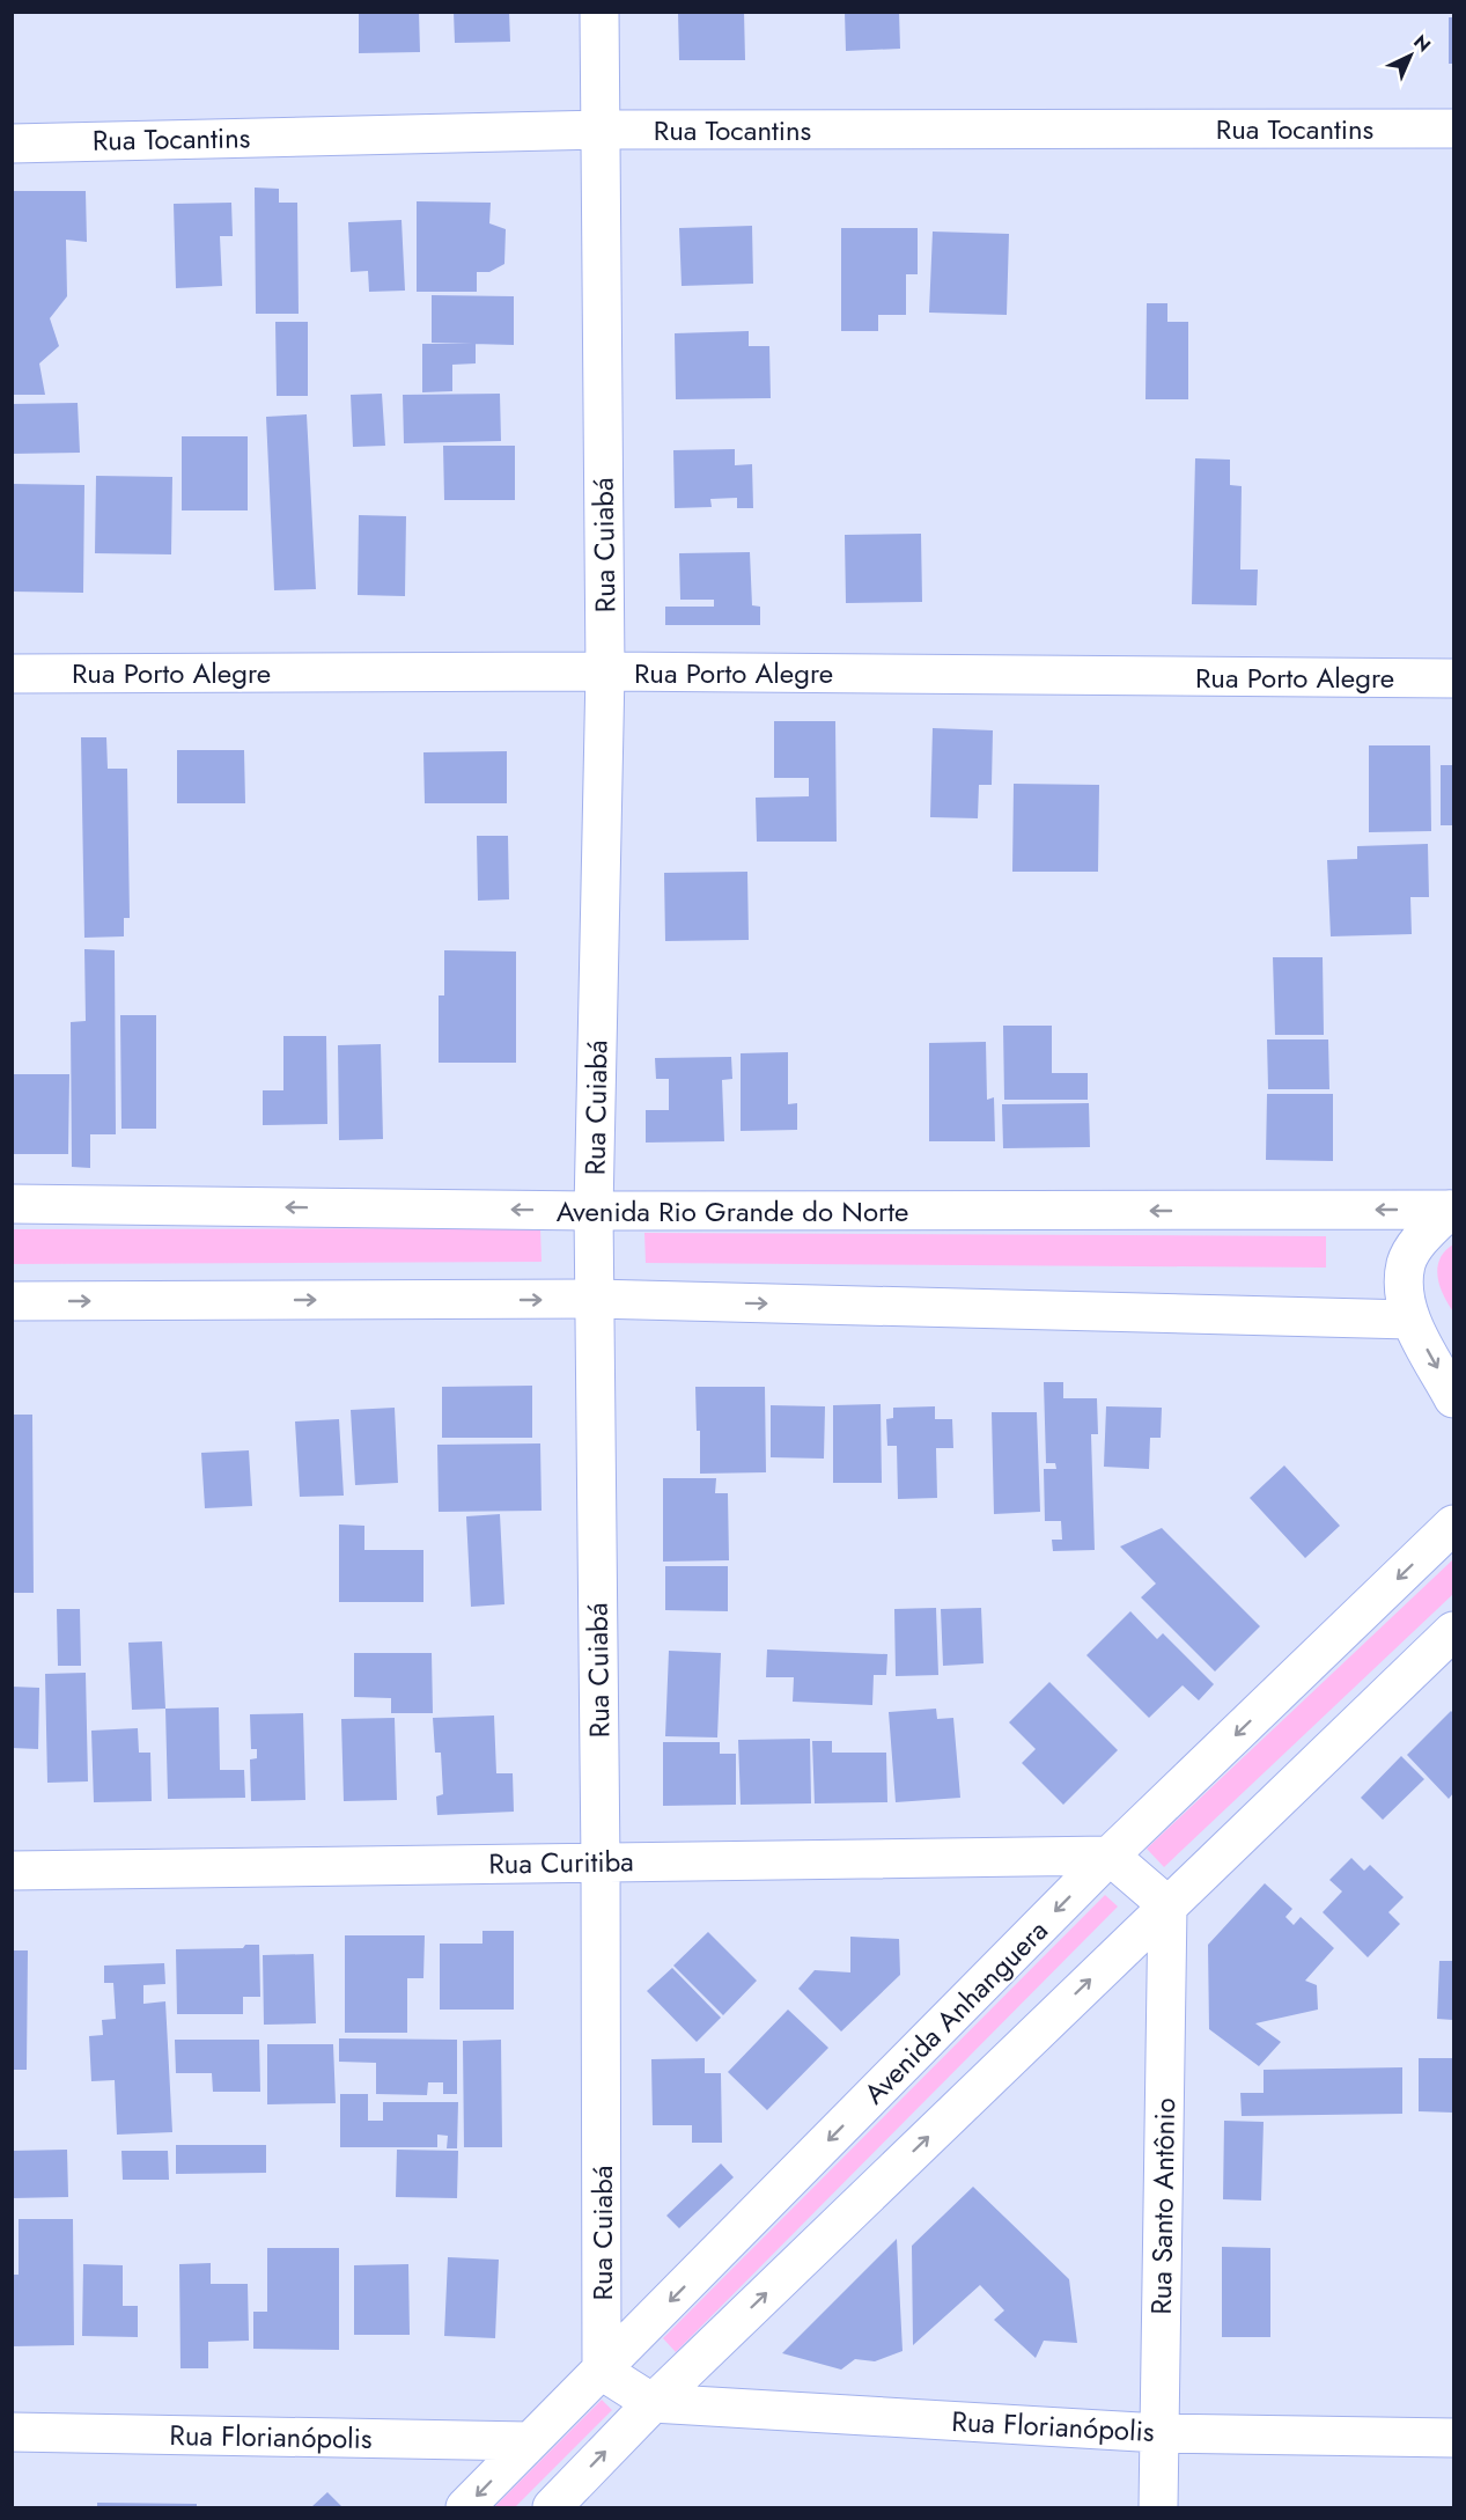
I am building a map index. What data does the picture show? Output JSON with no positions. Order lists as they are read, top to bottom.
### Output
{
  "streets": {
    "street": [
      "Rua Tocantins",
      "Rua Cuiabá",
      "Rua Porto Alegre",
      "Avenida Rio Grande do Norte",
      "Rua Curitiba",
      "Avenida Anhanguera",
      "Rua Santo Antônio",
      "Rua Florianópolis"
    ]
  },
  "crossings": [
    ["Rua Tocantins", "Rua Cuiabá"],
    ["Rua Cuiabá", "Rua Porto Alegre"],
    ["Rua Cuiabá", "Avenida Rio Grande do Norte"],
    ["Rua Cuiabá", "Rua Curitiba"],
    ["Rua Cuiabá", "Avenida Anhanguera"],
    ["Rua Curitiba", "Avenida Anhanguera"],
    ["Avenida Anhanguera", "Rua Florianópolis"],
    ["Rua Santo Antônio", "Rua Florianópolis"]
  ],
  "north": "top right"
}
